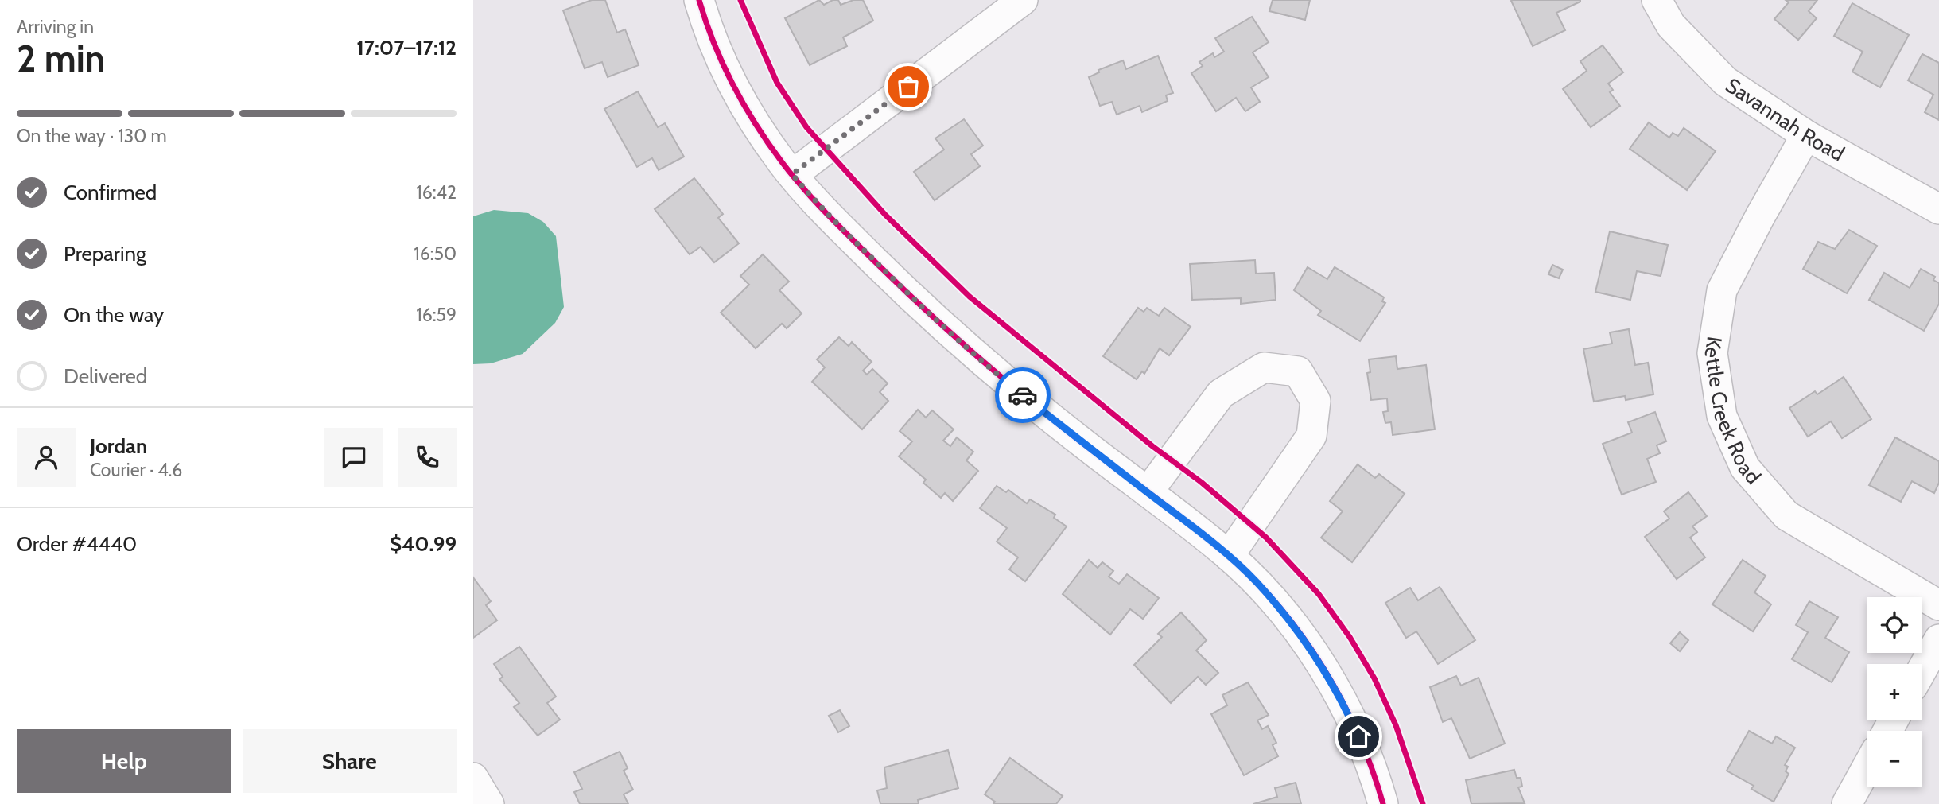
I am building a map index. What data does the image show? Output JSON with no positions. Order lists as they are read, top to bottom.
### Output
{
  "streets": {
    "street": ["Savannah Road", "Kettle Creek Road"]
  },
  "crossings": [
    ["Savannah Road", "Kettle Creek Road"]
  ],
  "page": {
    "heading": ["2 min", "Arriving in", "17:07–17:12"],
    "panel": [
      "Jordan",
      "Courier · 4.6",
      "Order #4440",
      "$40.99"
    ],
    "bar": "On the way · 130 m",
    "list": [
      ["Confirmed", "16:42"],
      ["Preparing", "16:50"],
      ["On the way", "16:59"],
      "Delivered"
    ],
    "map_buttons": ["+", "−"],
    "buttons": ["Help", "Share"]
  }
}
